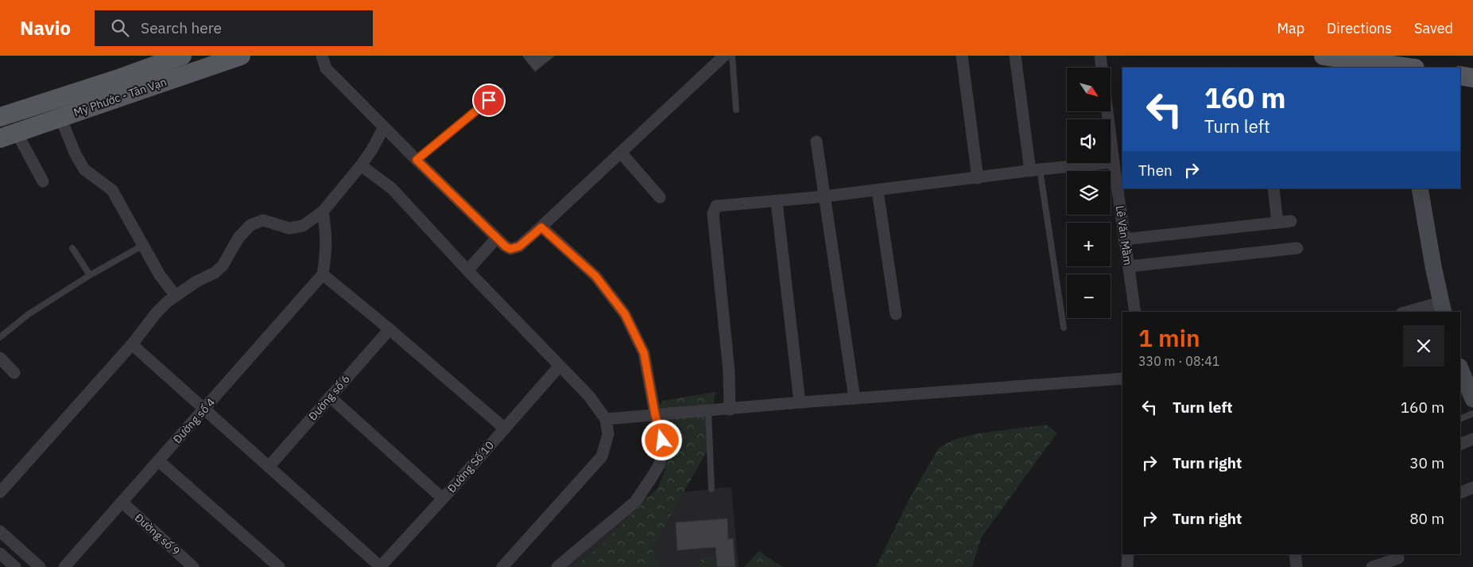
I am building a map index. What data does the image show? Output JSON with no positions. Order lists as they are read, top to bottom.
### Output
{
  "streets": {
    "main road": ["Mỹ Phước - Tân Vạn"],
    "street": [
      "Lê Văn Mầm",
      "Đường số 6",
      "Đường số 4",
      "Đường Số 10",
      "Đường số 9"
    ]
  },
  "crossings": [
    ["Đường số 4", "Đường số 9"]
  ],
  "north": "bottom right",
  "page": {
    "header": "Navio",
    "search": "Search here",
    "nav": ["Map", "Directions", "Saved"],
    "map_buttons": ["+", "−"],
    "turn": ["160 m", "Turn left"],
    "then": "Then",
    "heading": ["1 min", "330 m · 08:41"],
    "list": [
      {
        "name": "Turn left",
        "value": "160 m"
      },
      {
        "name": "Turn right",
        "value": "30 m"
      },
      {
        "name": "Turn right",
        "value": "80 m"
      }
    ]
  }
}
